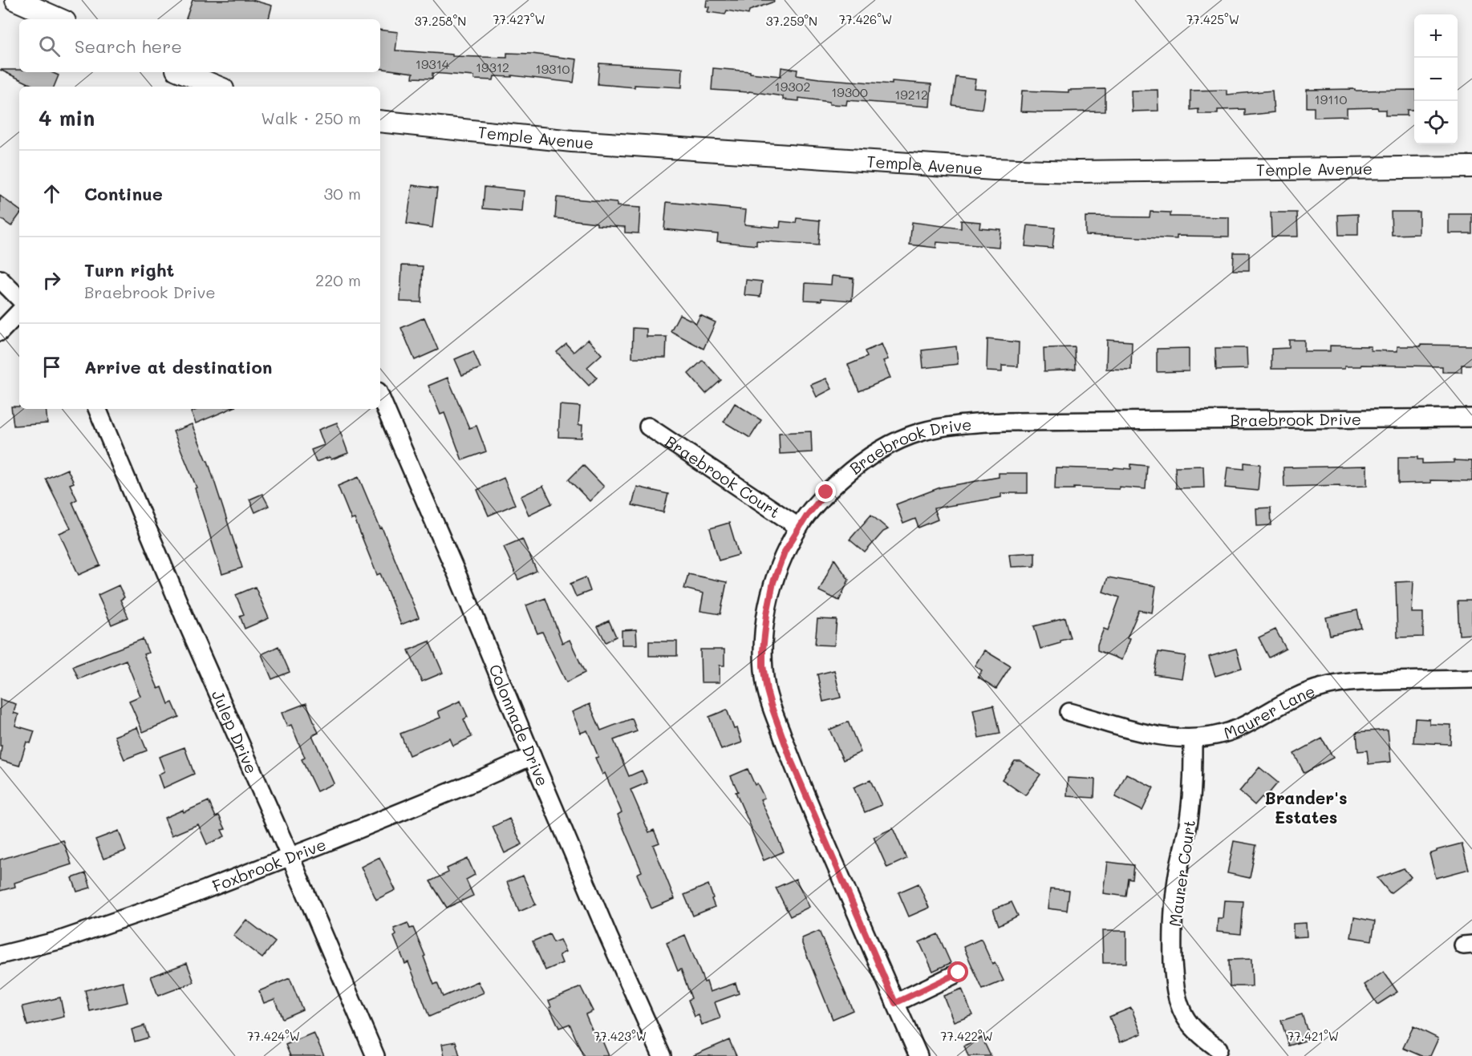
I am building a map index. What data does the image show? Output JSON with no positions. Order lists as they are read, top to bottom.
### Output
{
  "streets": {
    "street": [
      "Temple Avenue",
      "Braebrook Drive",
      "Braebrook Court",
      "Maurer Lane",
      "Colonnade Drive",
      "Julep Drive",
      "Foxbrook Drive",
      "Maurer Court"
    ]
  },
  "crossings": [
    ["Braebrook Drive", "Braebrook Court"],
    ["Maurer Lane", "Maurer Court"],
    ["Colonnade Drive", "Foxbrook Drive"],
    ["Julep Drive", "Foxbrook Drive"]
  ],
  "districts": ["Brander's Estates"],
  "house_numbers": [
    "19314",
    "19312",
    "19310",
    "19302",
    "19300",
    "19212",
    "19110"
  ],
  "page": {
    "map_buttons": ["+", "−"],
    "search": "Search here",
    "heading": ["4 min", "Walk · 250 m"],
    "list": [
      ["Continue", "30 m"],
      ["Turn right", "Braebrook Drive", "220 m"],
      "Arrive at destination"
    ]
  },
  "coordinates": [
    "77.427°W",
    "77.426°W",
    "77.425°W",
    "37.258°N",
    "37.259°N",
    "77.424°W",
    "77.423°W",
    "77.422°W",
    "77.421°W"
  ]
}
